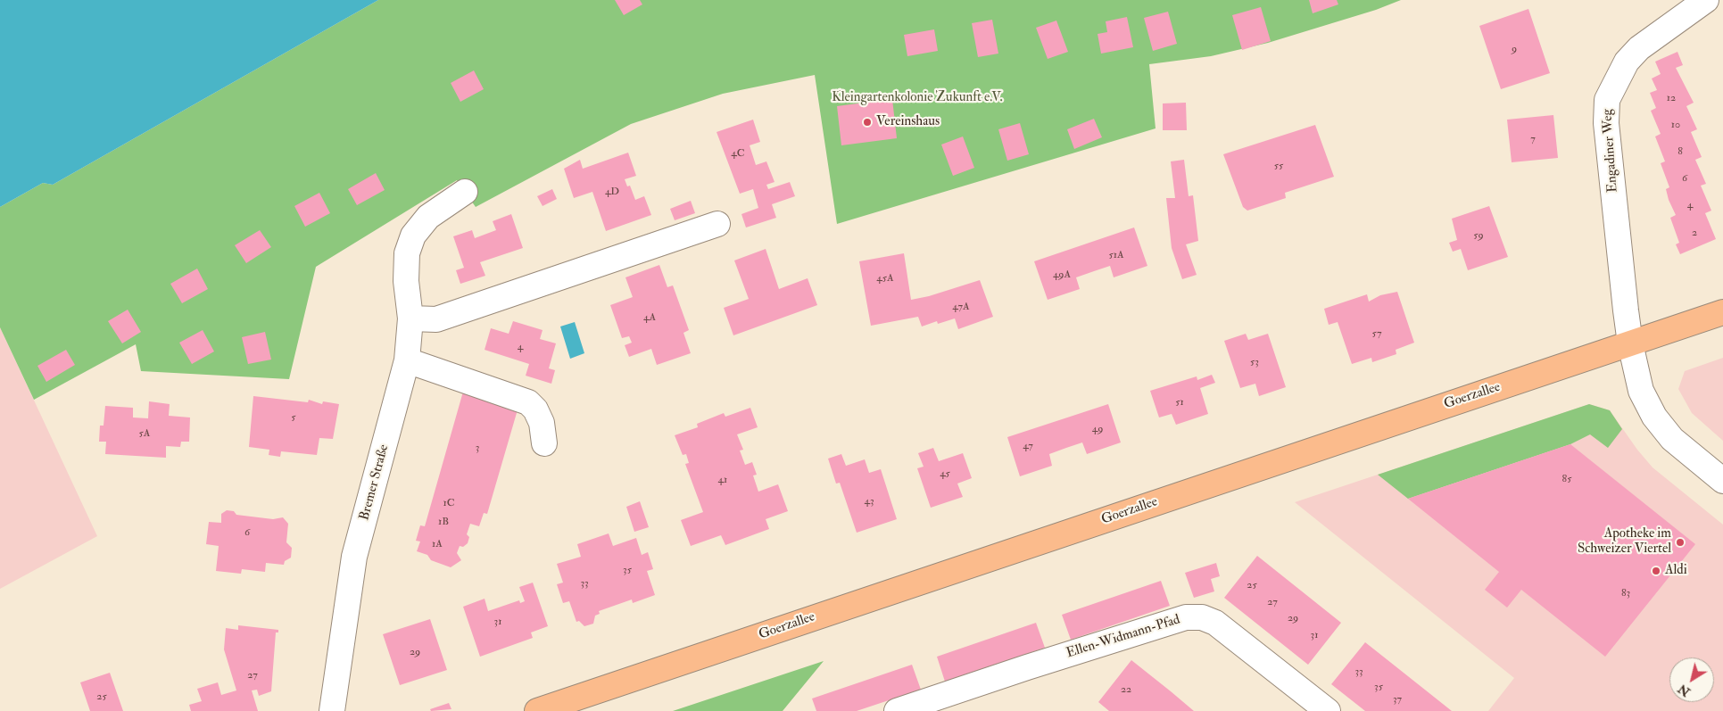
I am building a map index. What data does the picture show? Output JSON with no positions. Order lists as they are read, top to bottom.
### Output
{
  "streets": {
    "main road": ["Goerzallee"],
    "street": ["Engadiner Weg", "Bremer Straße", "Ellen-Widmann-Pfad"]
  },
  "crossings": [
    ["Engadiner Weg", "Goerzallee"]
  ],
  "parks": ["Kleingartenkolonie Zukunft e.V."],
  "places": ["Vereinshaus", "Apotheke im Schweizer Viertel", "Aldi"],
  "house_numbers": [
    "9",
    "12",
    "10",
    "7",
    "8",
    "4C",
    "55",
    "6",
    "4D",
    "4",
    "2",
    "59",
    "51A",
    "49A",
    "45A",
    "47A",
    "4A",
    "57",
    "4",
    "53",
    "51",
    "5",
    "49",
    "5A",
    "47",
    "3",
    "45",
    "85",
    "41",
    "43",
    "1C",
    "1B",
    "6",
    "1A",
    "35",
    "33",
    "25",
    "83",
    "27",
    "29",
    "31",
    "31",
    "29",
    "33",
    "27",
    "35",
    "22",
    "25",
    "37"
  ],
  "north": "bottom left"
}
